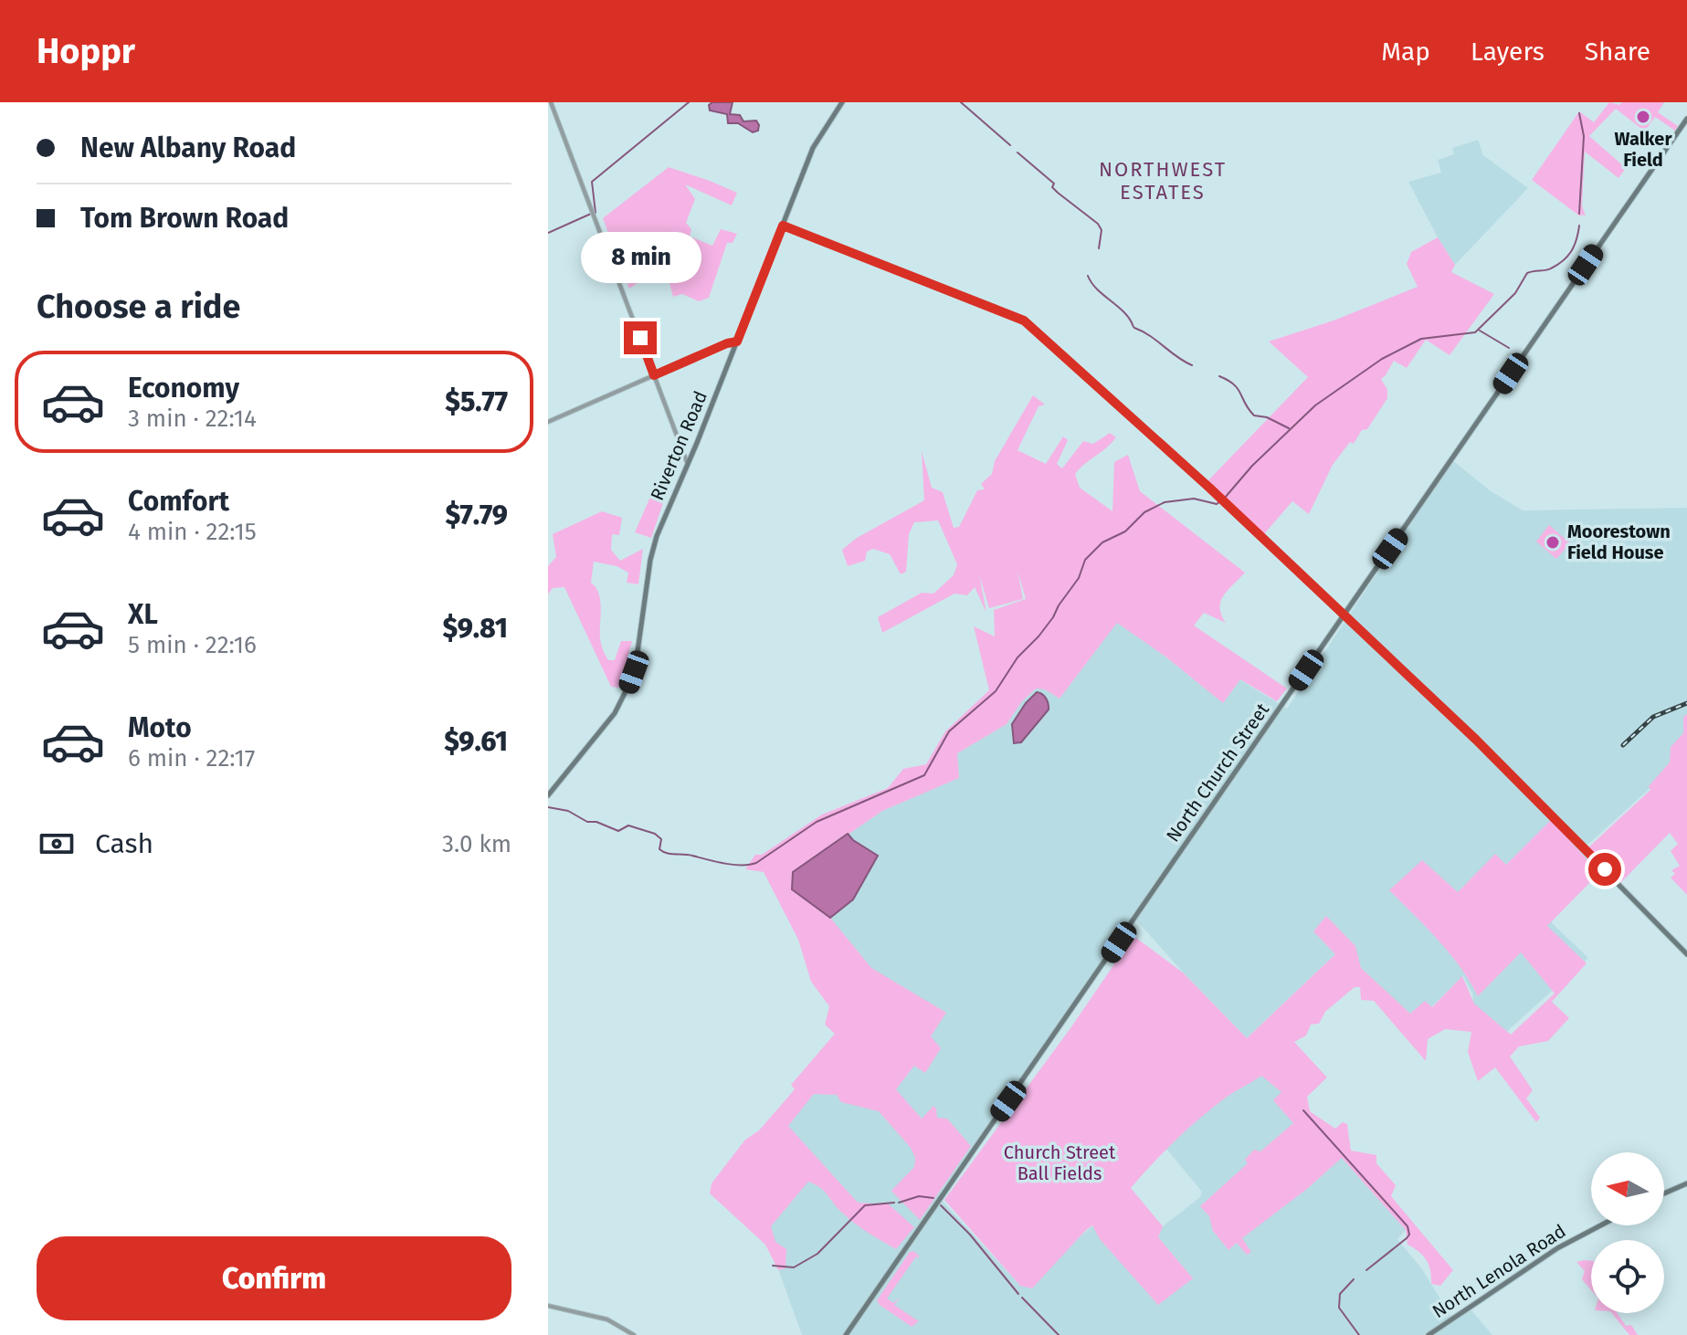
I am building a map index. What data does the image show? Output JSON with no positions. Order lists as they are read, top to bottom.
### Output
{
  "streets": {
    "main road": ["Riverton Road", "North Church Street", "North Lenola Road"]
  },
  "districts": ["NORTHWEST ESTATES"],
  "parks": ["Church Street Ball Fields"],
  "places": ["Walker Field", "Moorestown Field House"],
  "north": "left",
  "page": {
    "header": "Hoppr",
    "nav": ["Map", "Layers", "Share"],
    "banner": ["New Albany Road", "Tom Brown Road"],
    "bubble": "8 min",
    "heading": "Choose a ride",
    "list": [
      {
        "name": "Economy",
        "note": "3 min · 22:14",
        "value": "$5.77"
      },
      {
        "name": "Comfort",
        "note": "4 min · 22:15",
        "value": "$7.79"
      },
      {
        "name": "XL",
        "note": "5 min · 22:16",
        "value": "$9.81"
      },
      {
        "name": "Moto",
        "note": "6 min · 22:17",
        "value": "$9.61"
      }
    ],
    "pay": ["Cash", "3.0 km"],
    "buttons": "Confirm"
  }
}
